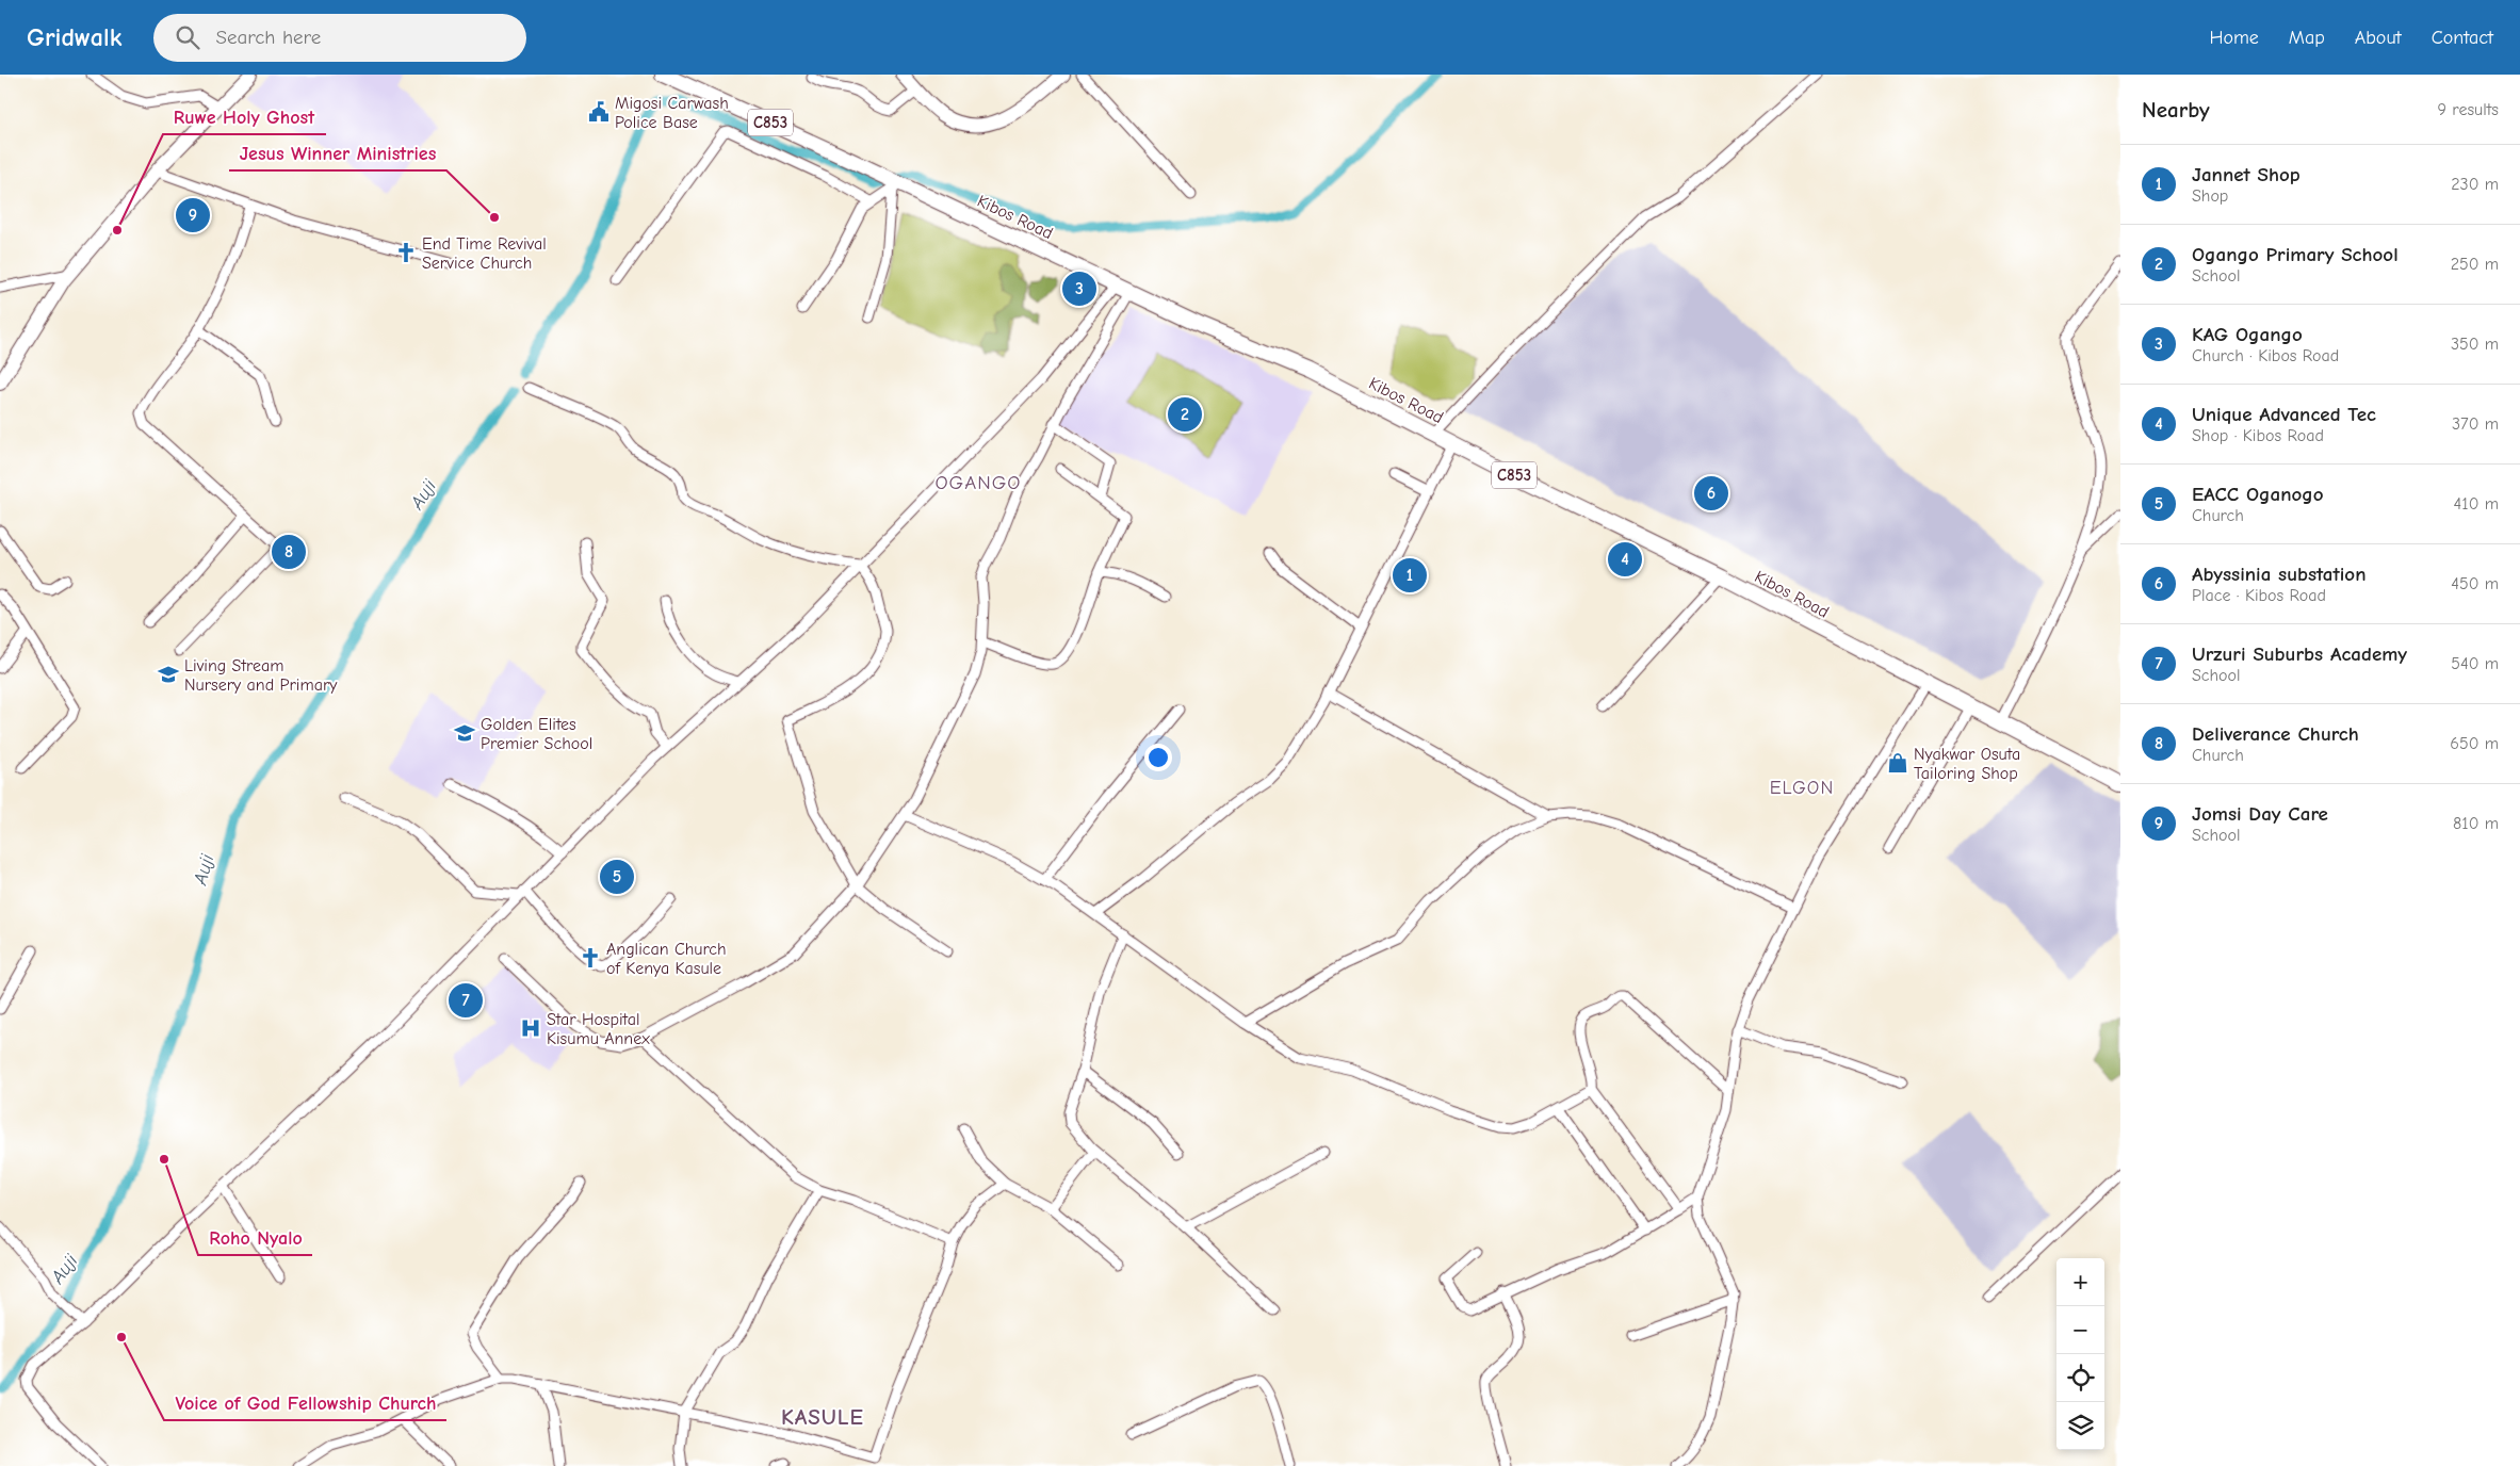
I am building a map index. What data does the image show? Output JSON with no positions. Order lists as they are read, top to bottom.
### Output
{
  "streets": {
    "main road": ["C853", "Kibos Road"]
  },
  "districts": ["OGANGO", "ELGON", "KASULE"],
  "water": ["Auji"],
  "places": {
    "public building": ["Migosi Carwash Police Base"],
    "other": [
      "Jesus Winner Ministries",
      "Ruwe Holy Ghost",
      "Roho Nyalo",
      "Voice of God Fellowship Church"
    ],
    "church": ["End Time Revival Service Church", "Anglican Church of Kenya Kasule"],
    "school or university": ["Living Stream Nursery and Primary", "Golden Elites Premier School"],
    "shop": ["Nyakwar Osuta Tailoring Shop"],
    "hospital": ["Star Hospital Kisumu Annex"]
  },
  "page": {
    "header": "Gridwalk",
    "search": "Search here",
    "nav": [
      "Home",
      "Map",
      "About",
      "Contact"
    ],
    "heading": ["Nearby", "9 results"],
    "list": [
      {
        "mark": "1",
        "name": "Jannet Shop",
        "note": "Shop",
        "value": "230 m"
      },
      {
        "mark": "2",
        "name": "Ogango Primary School",
        "note": "School",
        "value": "250 m"
      },
      {
        "mark": "3",
        "name": "KAG Ogango",
        "note": "Church · Kibos Road",
        "value": "350 m"
      },
      {
        "mark": "4",
        "name": "Unique Advanced Tec",
        "note": "Shop · Kibos Road",
        "value": "370 m"
      },
      {
        "mark": "5",
        "name": "EACC Oganogo",
        "note": "Church",
        "value": "410 m"
      },
      {
        "mark": "6",
        "name": "Abyssinia substation",
        "note": "Place · Kibos Road",
        "value": "450 m"
      },
      {
        "mark": "7",
        "name": "Urzuri Suburbs Academy",
        "note": "School",
        "value": "540 m"
      },
      {
        "mark": "8",
        "name": "Deliverance Church",
        "note": "Church",
        "value": "650 m"
      },
      {
        "mark": "9",
        "name": "Jomsi Day Care",
        "note": "School",
        "value": "810 m"
      }
    ],
    "pins": [
      "9",
      "3",
      "2",
      "6",
      "8",
      "4",
      "1",
      "5",
      "7"
    ],
    "map_buttons": ["+", "−"]
  }
}
